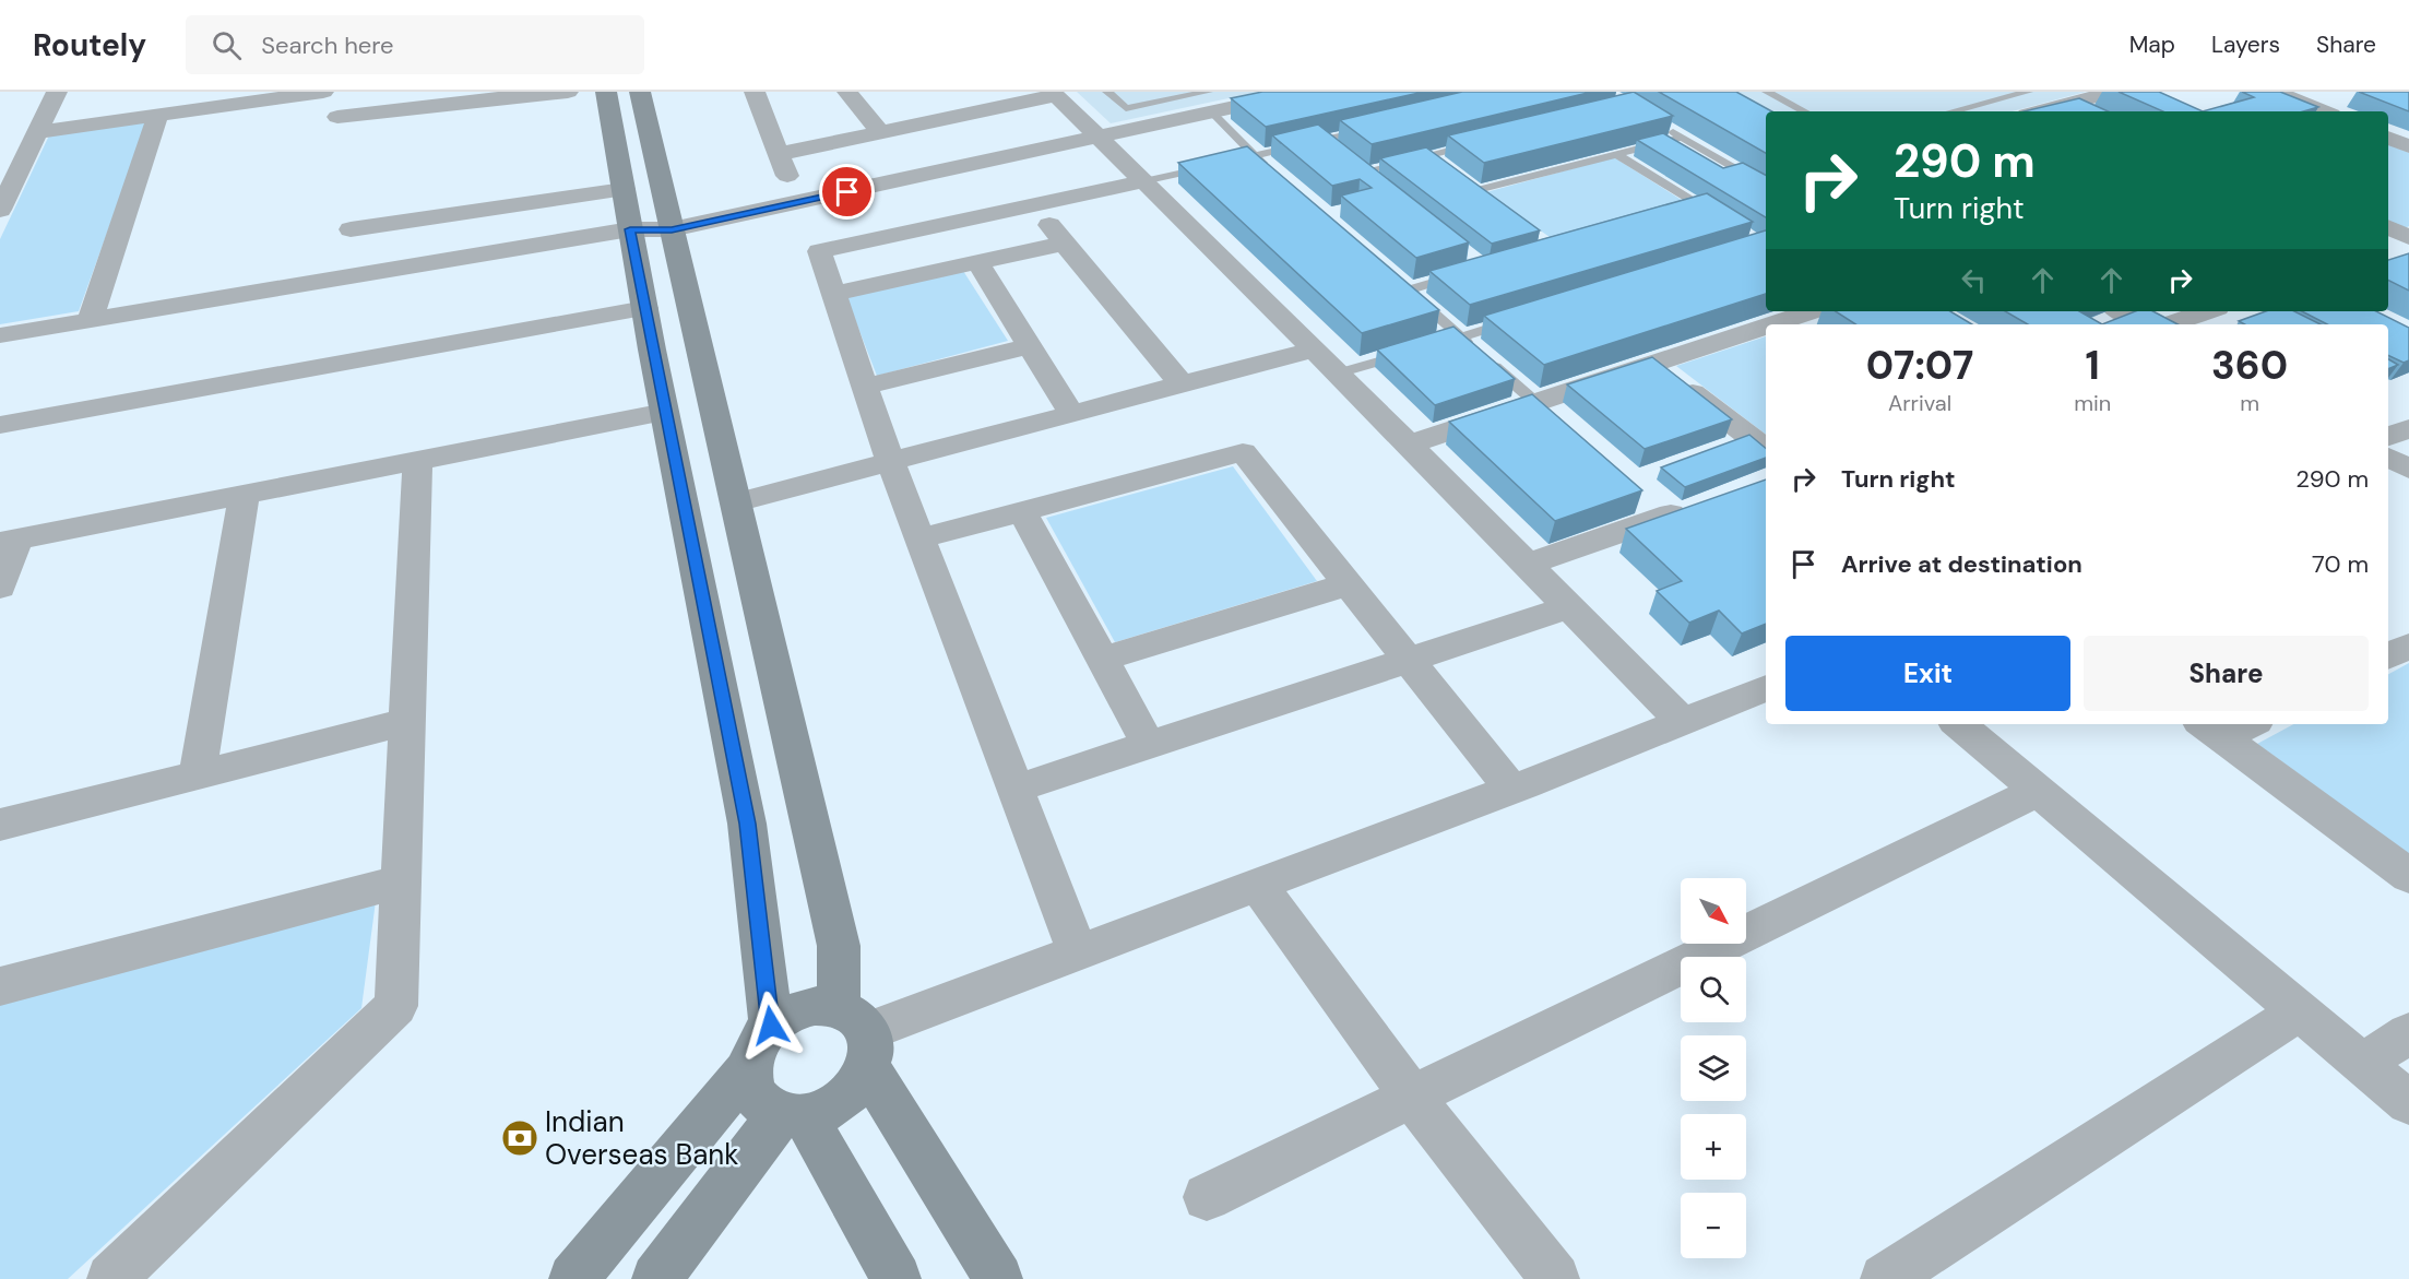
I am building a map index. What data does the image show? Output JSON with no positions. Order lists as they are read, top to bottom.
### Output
{
  "places": {
    "bank": ["Indian Overseas Bank"]
  },
  "north": "bottom right",
  "page": {
    "header": "Routely",
    "search": "Search here",
    "nav": ["Map", "Layers", "Share"],
    "turn": ["290 m", "Turn right"],
    "eta": [
      "07:07",
      "Arrival",
      "1",
      "min",
      "360",
      "m"
    ],
    "list": [
      {
        "name": "Turn right",
        "value": "290 m"
      },
      {
        "name": "Arrive at destination",
        "value": "70 m"
      }
    ],
    "buttons": ["Exit", "Share"],
    "map_buttons": ["+", "−"]
  }
}
